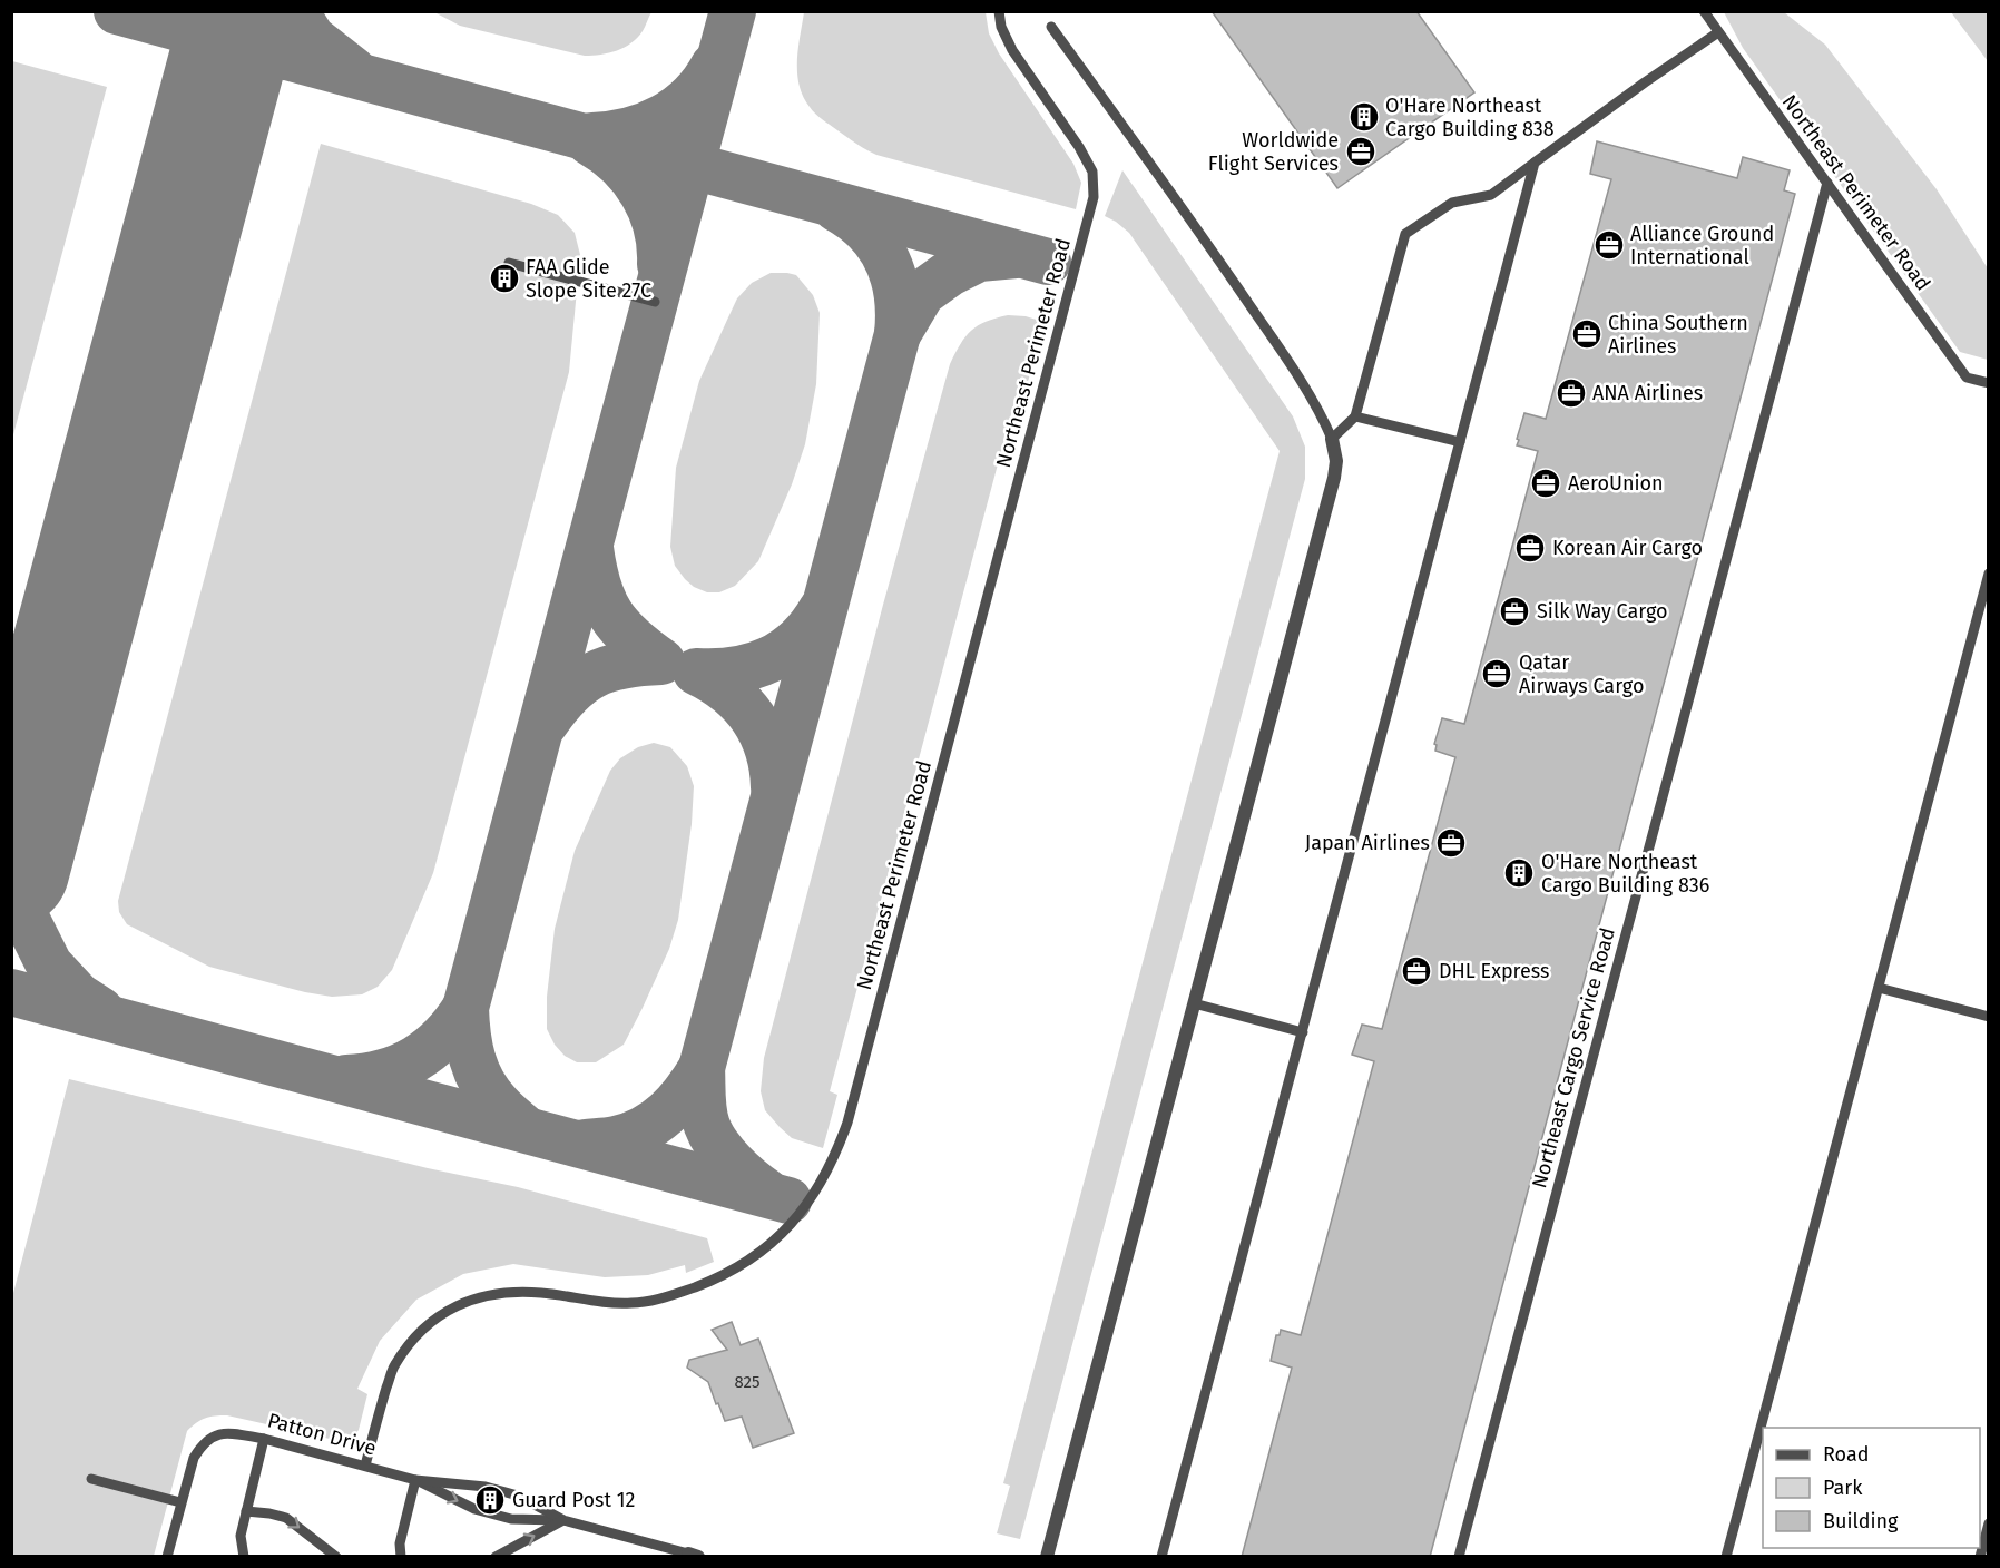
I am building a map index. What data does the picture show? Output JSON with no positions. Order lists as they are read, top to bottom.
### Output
{
  "streets": {
    "lane": ["Northeast Perimeter Road", "Northeast Cargo Service Road", "Patton Drive"]
  },
  "crossings": [
    ["Northeast Perimeter Road", "Northeast Cargo Service Road"],
    ["Northeast Perimeter Road", "Patton Drive"]
  ],
  "places": {
    "building": [
      "O'Hare Northeast Cargo Building 838",
      "FAA Glide Slope Site 27C",
      "O'Hare Northeast Cargo Building 836",
      "Guard Post 12"
    ],
    "office": [
      "Worldwide Flight Services",
      "Alliance Ground International",
      "China Southern Airlines",
      "ANA Airlines",
      "AeroUnion",
      "Korean Air Cargo",
      "Silk Way Cargo",
      "Qatar Airways Cargo",
      "Japan Airlines",
      "DHL Express"
    ]
  },
  "house_numbers": ["825"],
  "legend": ["Road", "Park", "Building"]
}
